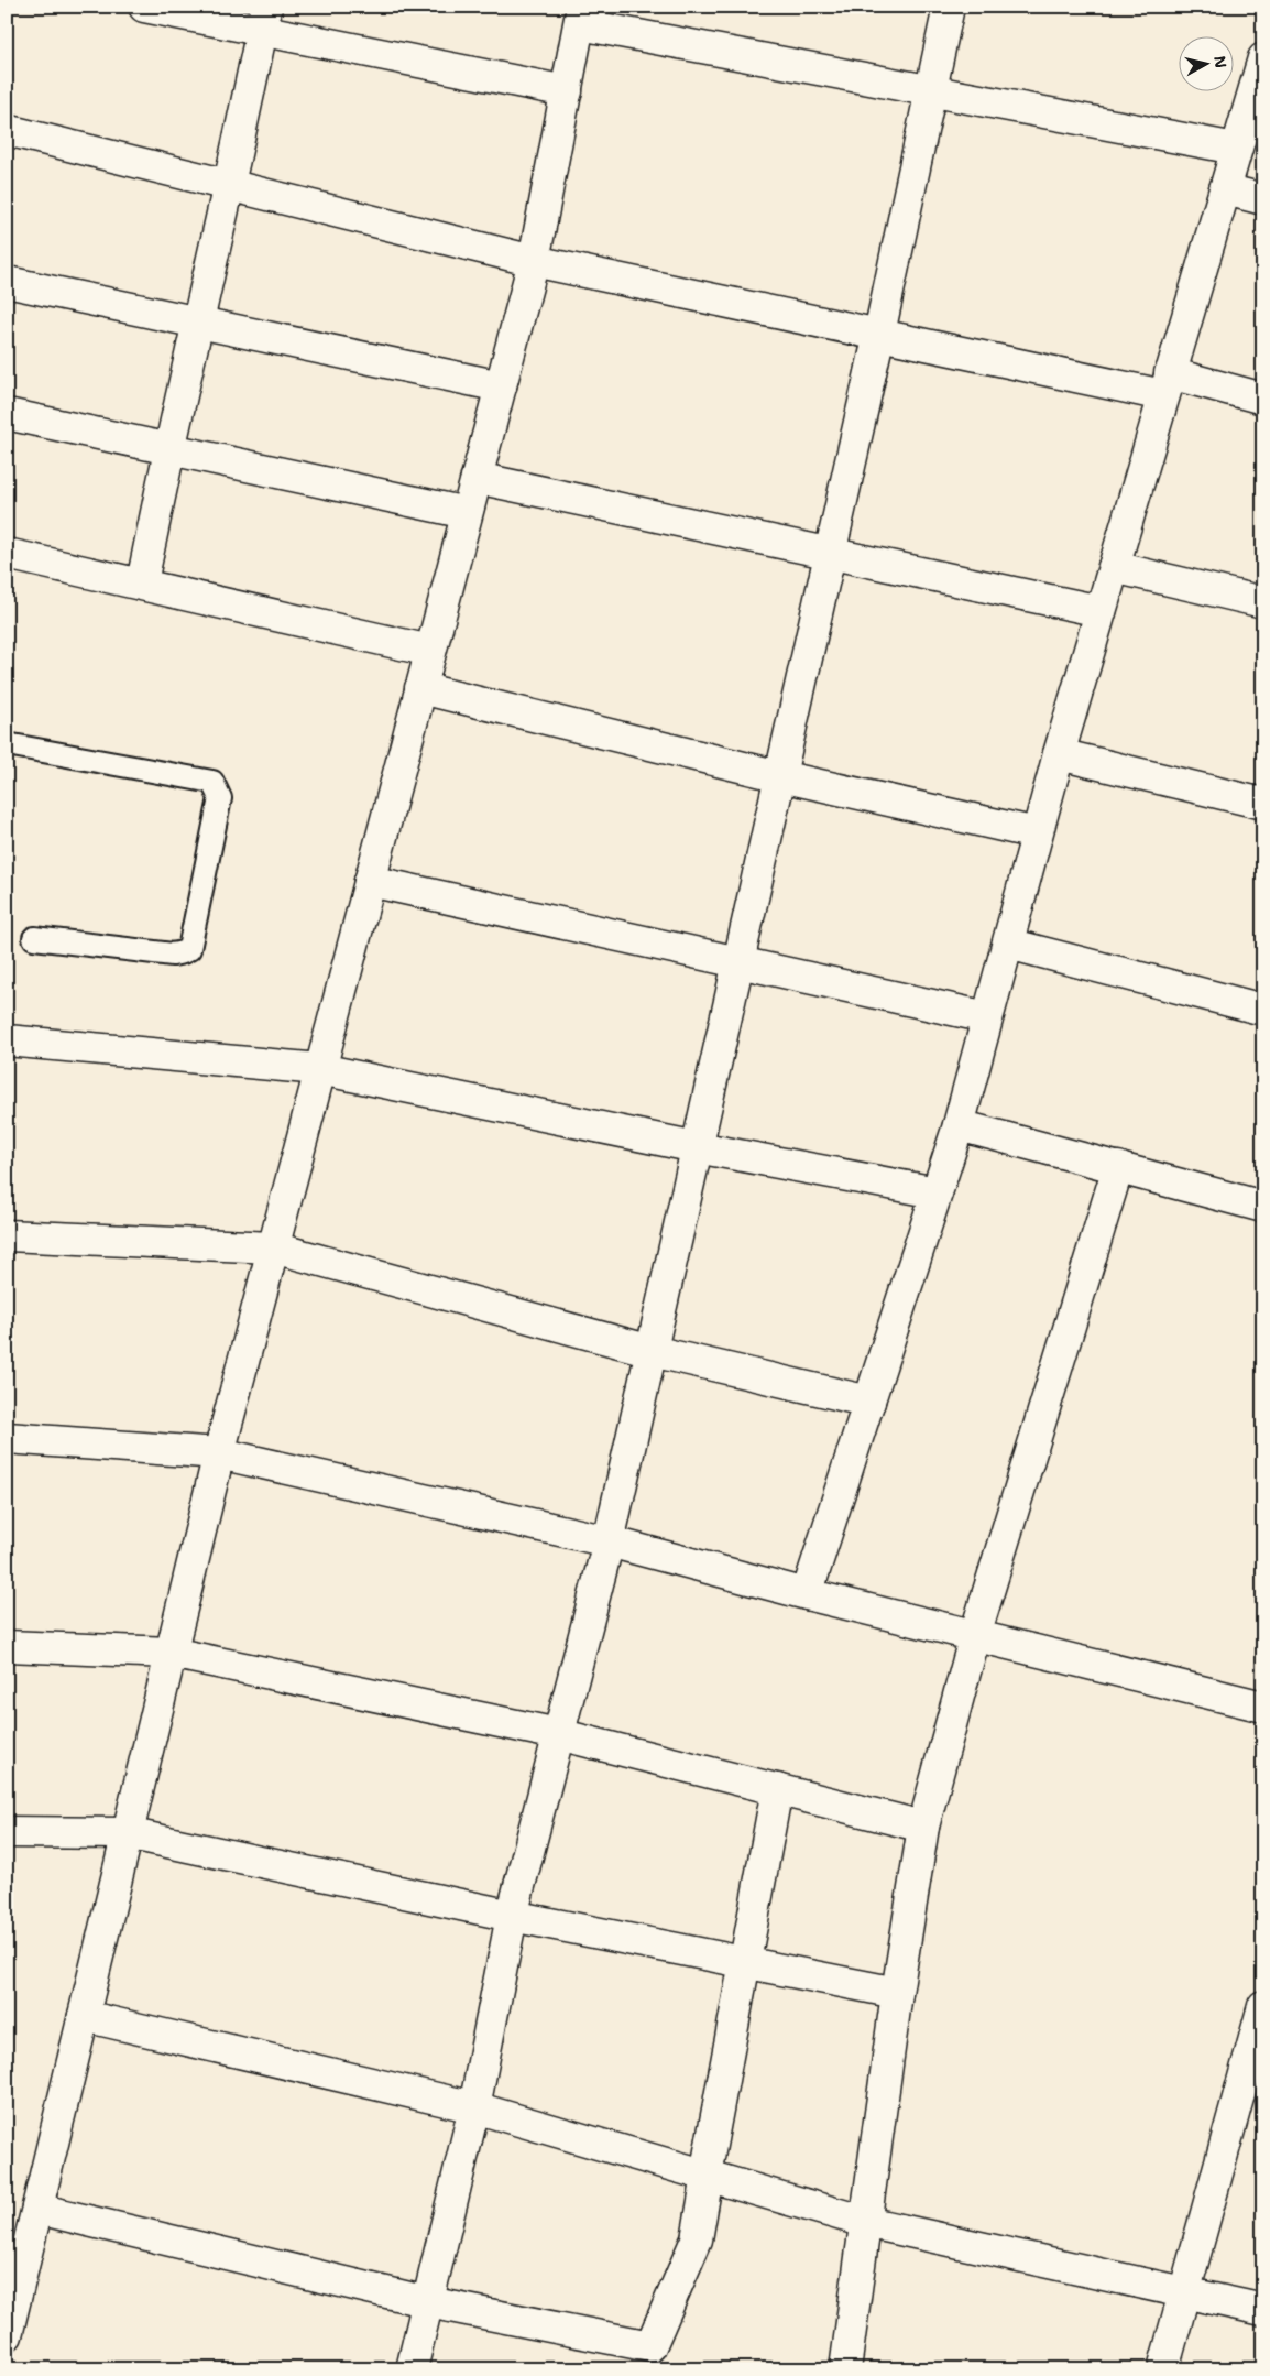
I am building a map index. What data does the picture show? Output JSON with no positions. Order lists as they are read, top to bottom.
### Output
{
  "north": "right"
}
